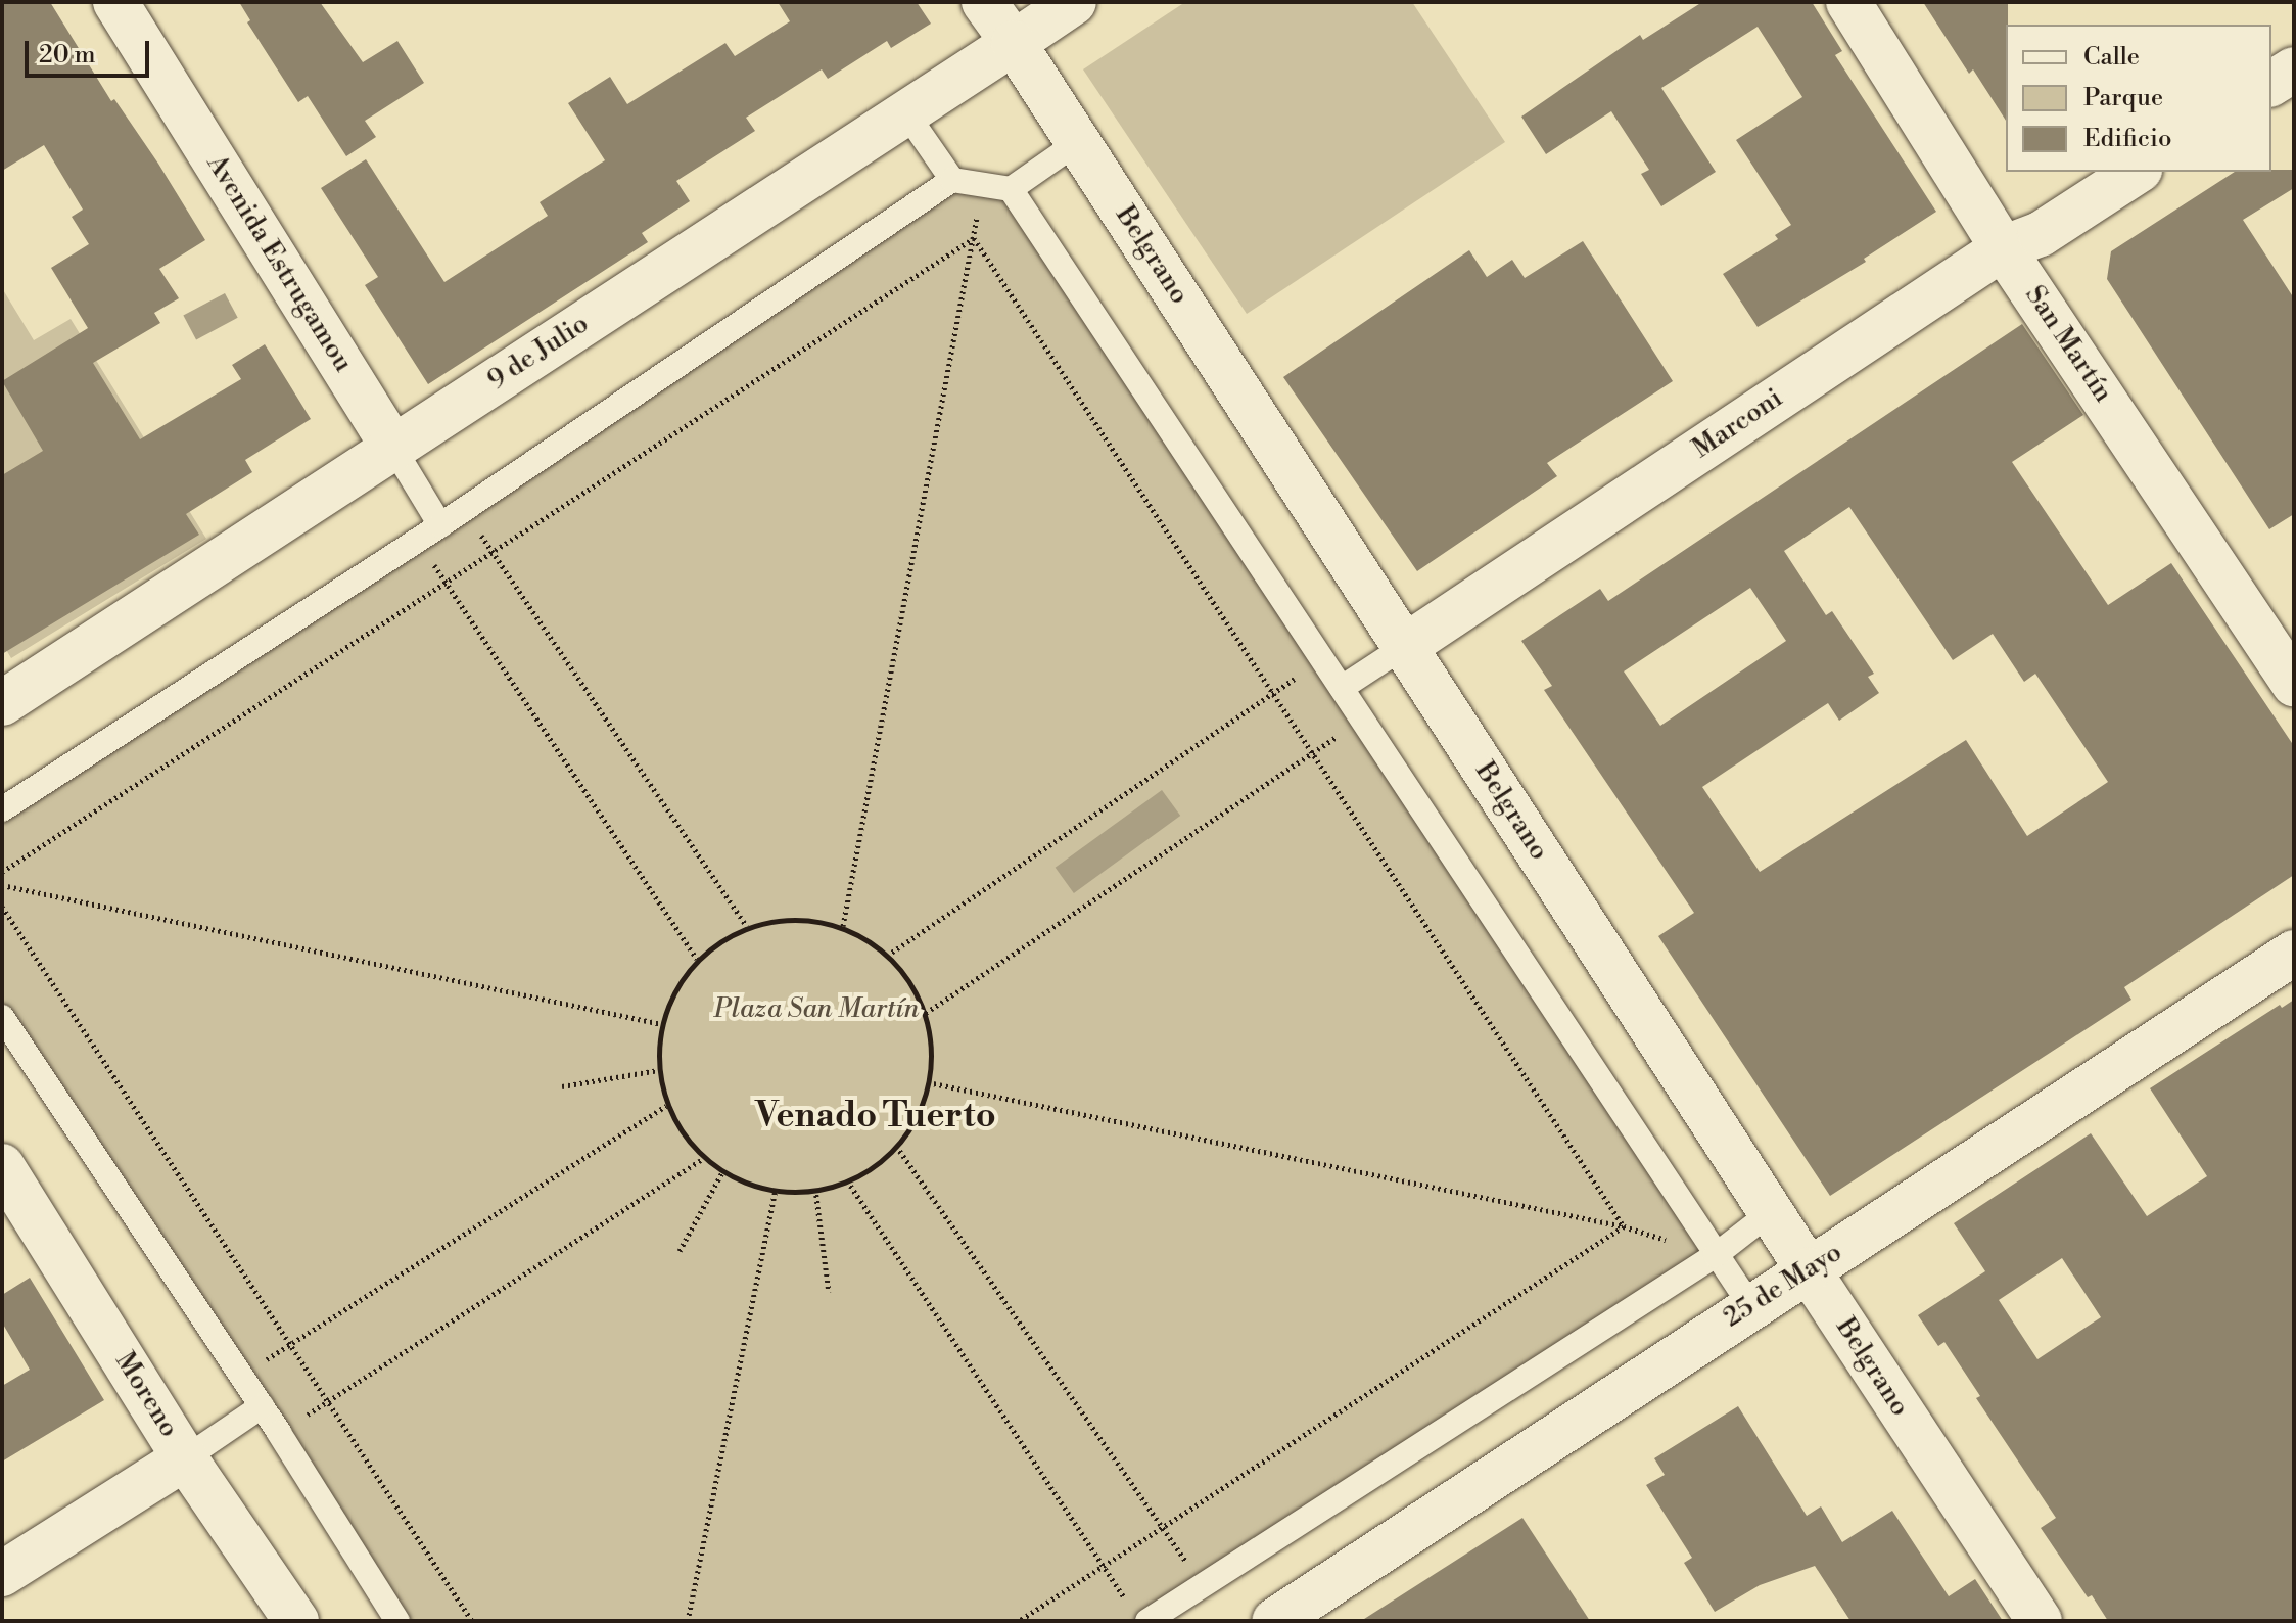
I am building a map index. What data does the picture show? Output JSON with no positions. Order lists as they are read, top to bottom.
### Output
{
  "streets": {
    "main road": [
      "Belgrano",
      "Avenida Estrugamou",
      "San Martín",
      "9 de Julio",
      "Marconi",
      "25 de Mayo",
      "Moreno"
    ]
  },
  "crossings": [
    ["Belgrano", "9 de Julio"],
    ["Belgrano", "Marconi"],
    ["Belgrano", "25 de Mayo"],
    ["Avenida Estrugamou", "9 de Julio"],
    ["San Martín", "Marconi"]
  ],
  "districts": ["Venado Tuerto"],
  "parks": ["Plaza San Martín"],
  "legend": ["Calle", "Parque", "Edificio"],
  "scale_bar": "20 m"
}
